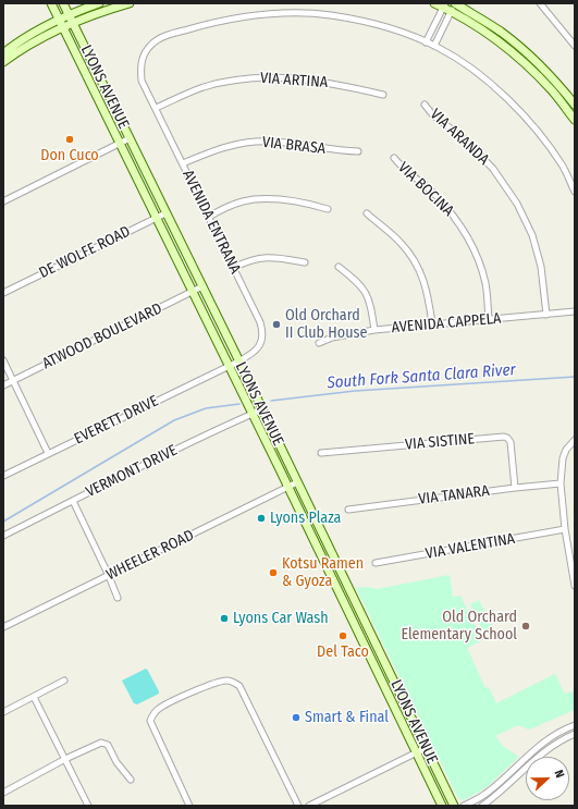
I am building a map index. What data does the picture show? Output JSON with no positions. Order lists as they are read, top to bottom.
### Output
{
  "streets": {
    "main road": ["LYONS AVENUE"],
    "street": [
      "VIA ARTINA",
      "VIA ARANDA",
      "VIA BRASA",
      "VIA BOCINA",
      "AVENIDA ENTRANA",
      "DE WOLFE ROAD",
      "AVENIDA CAPPELA",
      "ATWOOD BOULEVARD",
      "EVERETT DRIVE",
      "VIA SISTINE",
      "VERMONT DRIVE",
      "VIA TANARA",
      "VIA VALENTINA",
      "WHEELER ROAD"
    ]
  },
  "crossings": [
    ["VIA ARTINA", "AVENIDA ENTRANA"],
    ["LYONS AVENUE", "AVENIDA ENTRANA"],
    ["LYONS AVENUE", "DE WOLFE ROAD"],
    ["LYONS AVENUE", "ATWOOD BOULEVARD"],
    ["LYONS AVENUE", "EVERETT DRIVE"],
    ["LYONS AVENUE", "VERMONT DRIVE"],
    ["LYONS AVENUE", "WHEELER ROAD"],
    ["VIA ARANDA", "AVENIDA CAPPELA"],
    ["VIA BRASA", "AVENIDA ENTRANA"],
    ["VIA BOCINA", "AVENIDA CAPPELA"],
    ["AVENIDA ENTRANA", "EVERETT DRIVE"],
    ["VIA SISTINE", "VIA TANARA"]
  ],
  "water": ["South Fork Santa Clara River"],
  "places": [
    "Don Cuco",
    "Old Orchard II Club House",
    "Lyons Plaza",
    "Kotsu Ramen & Gyoza",
    "Lyons Car Wash",
    "Old Orchard Elementary School",
    "Del Taco",
    "Smart & Final"
  ],
  "north": "right"
}
